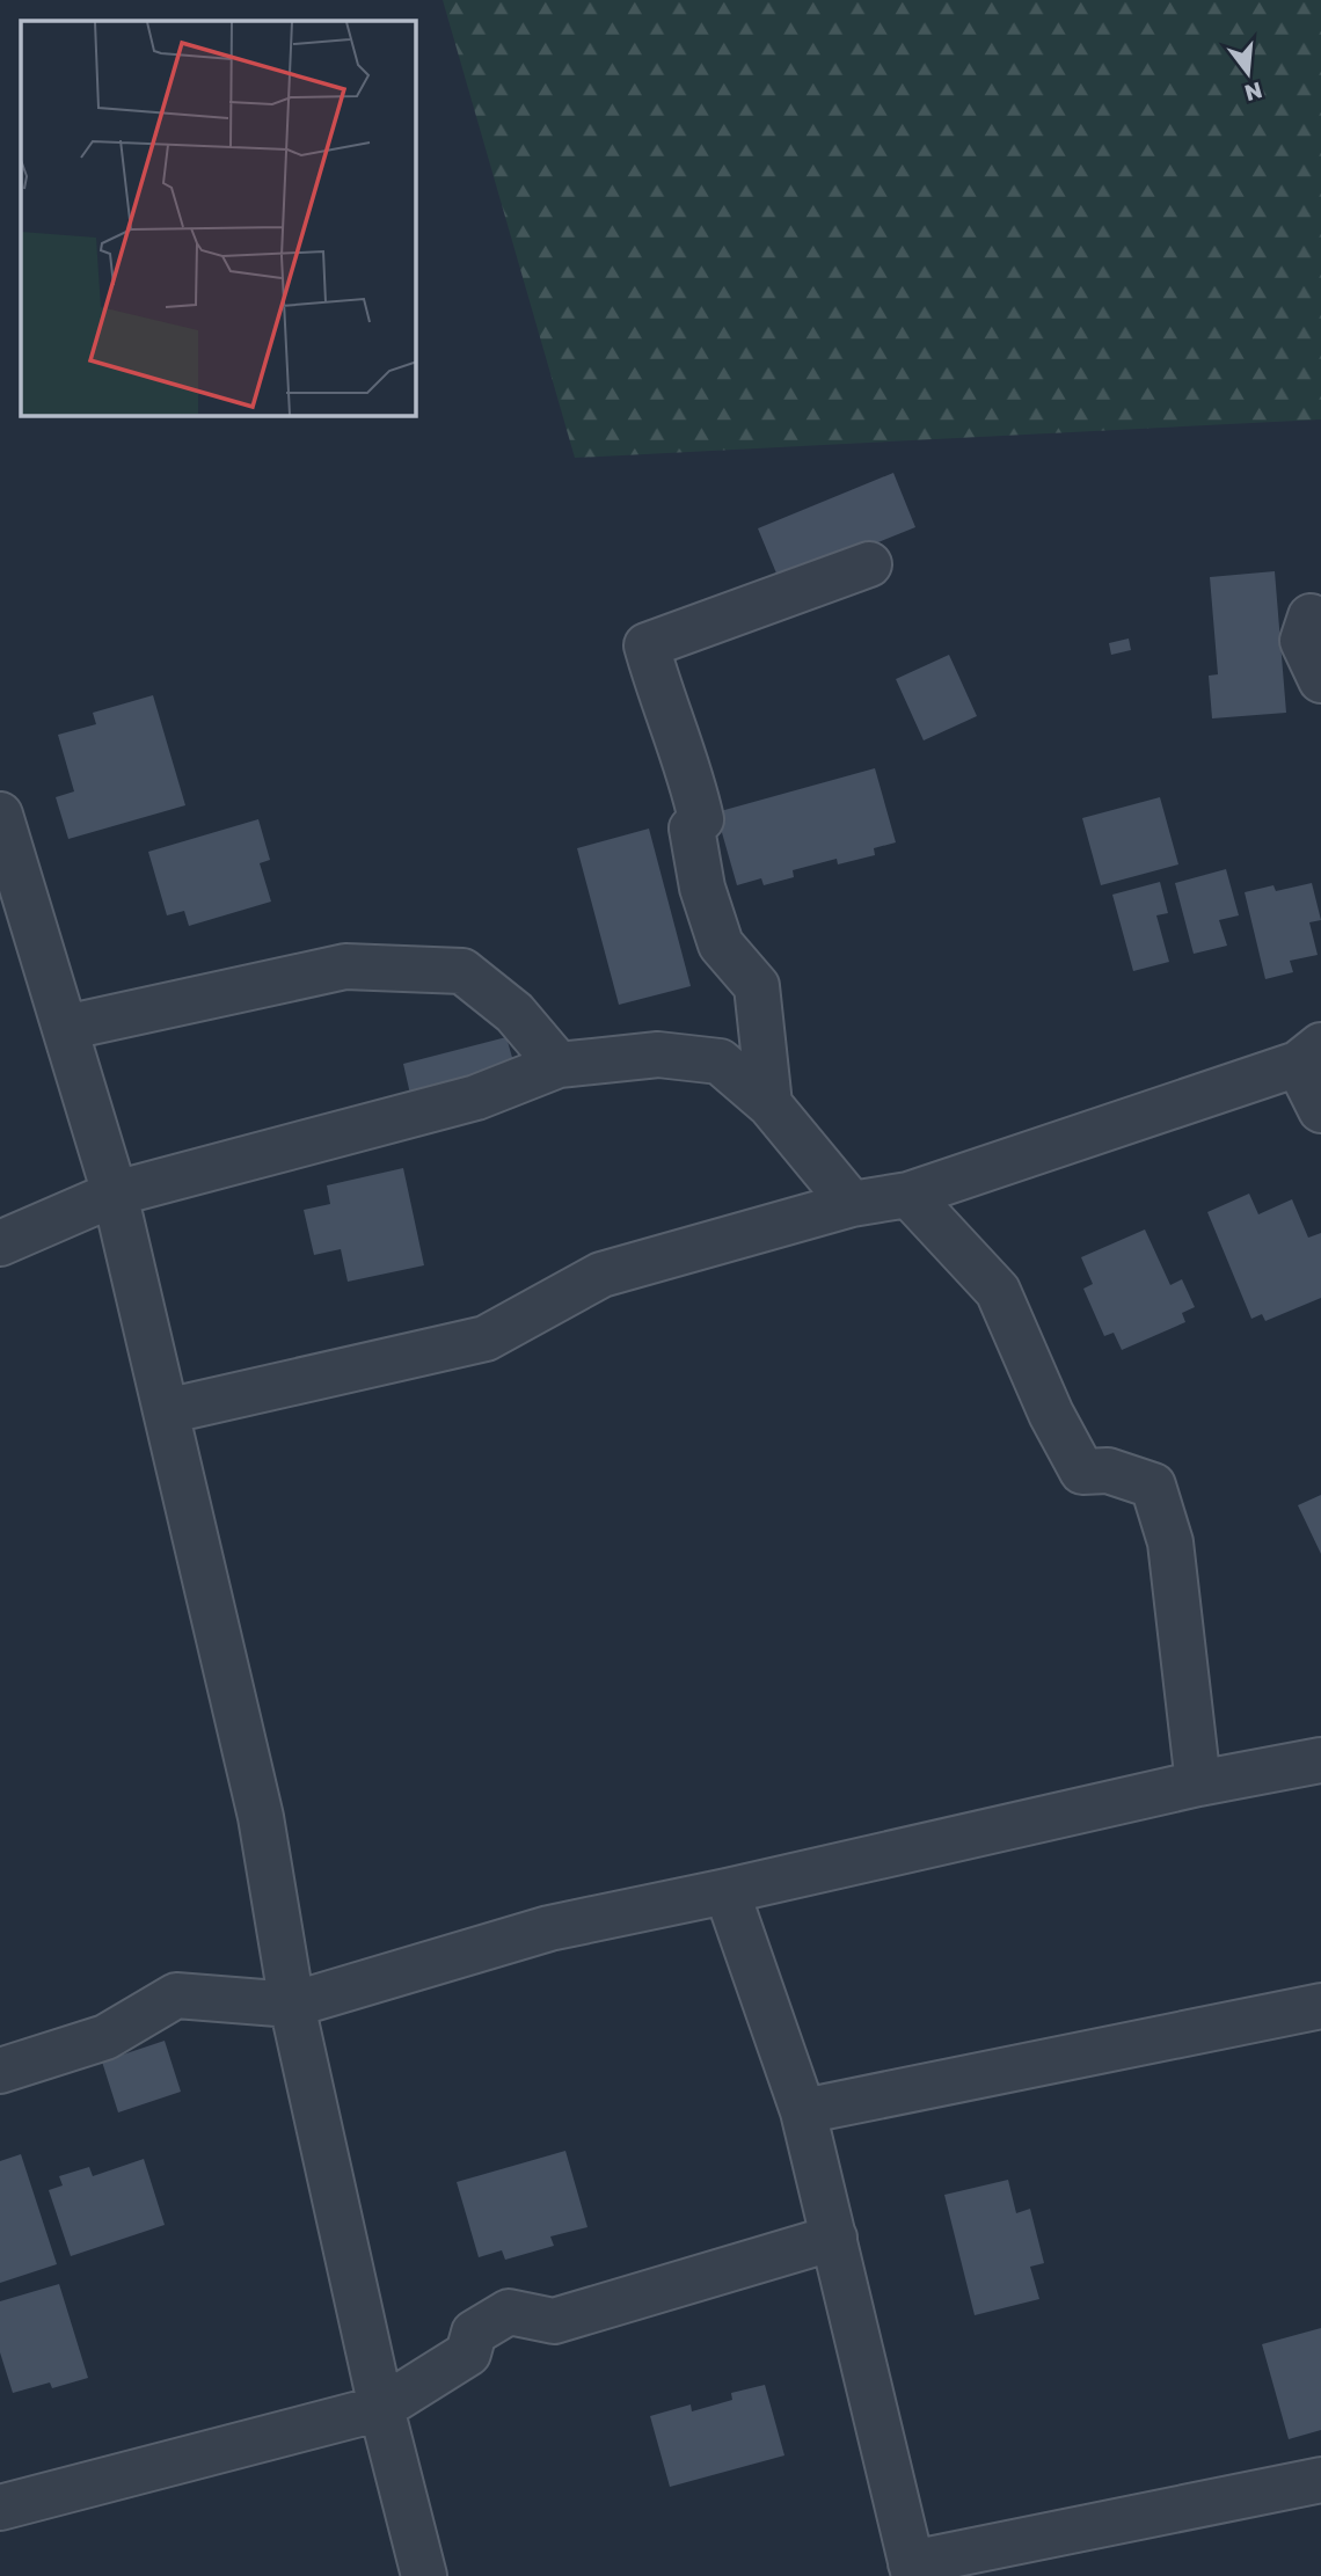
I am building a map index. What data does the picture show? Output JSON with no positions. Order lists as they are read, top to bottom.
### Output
{
  "north": "bottom"
}
